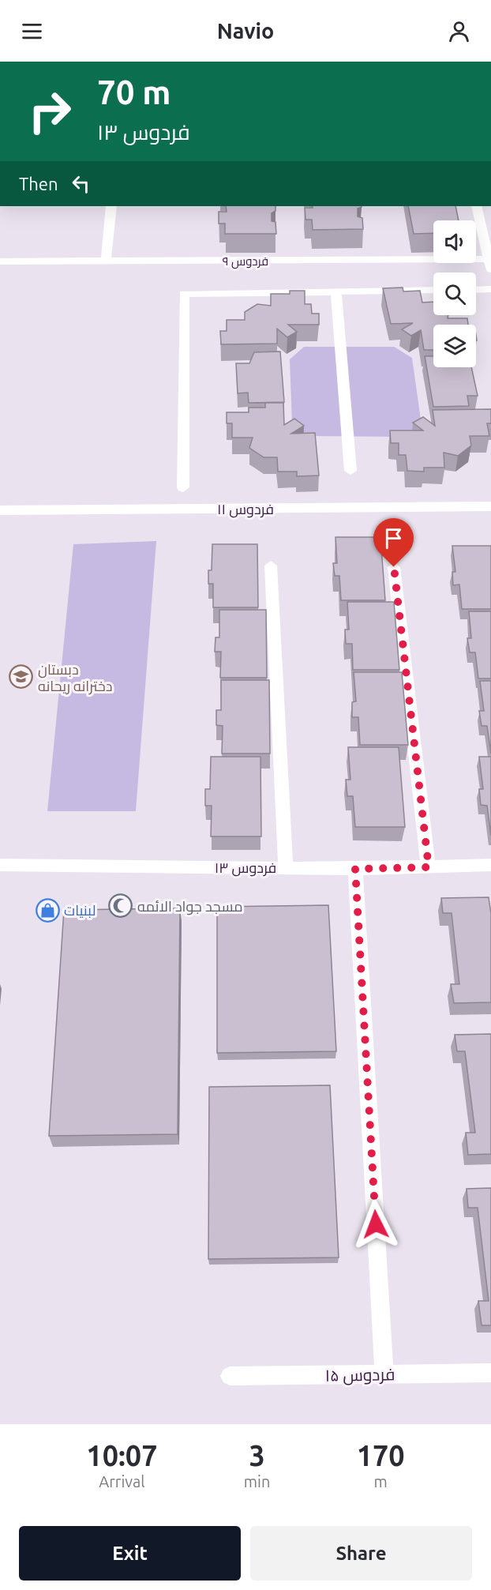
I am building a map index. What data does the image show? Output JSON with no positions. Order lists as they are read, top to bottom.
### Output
{
  "streets": {
    "street": [
      "فردوس ۹",
      "فردوس ۱۱",
      "فردوس ۱۳",
      "فردوس ۱۵"
    ]
  },
  "places": {
    "school or university": ["دبستان دخترانه ریحانه"],
    "mosque": ["مسجد جواد الائمه"],
    "shop": ["لبنیات"]
  },
  "page": {
    "header": "Navio",
    "turn": ["70 m", "فردوس ۱۳"],
    "then": "Then",
    "eta": [
      "10:07",
      "Arrival",
      "3",
      "min",
      "170",
      "m"
    ],
    "buttons": ["Exit", "Share"]
  }
}
